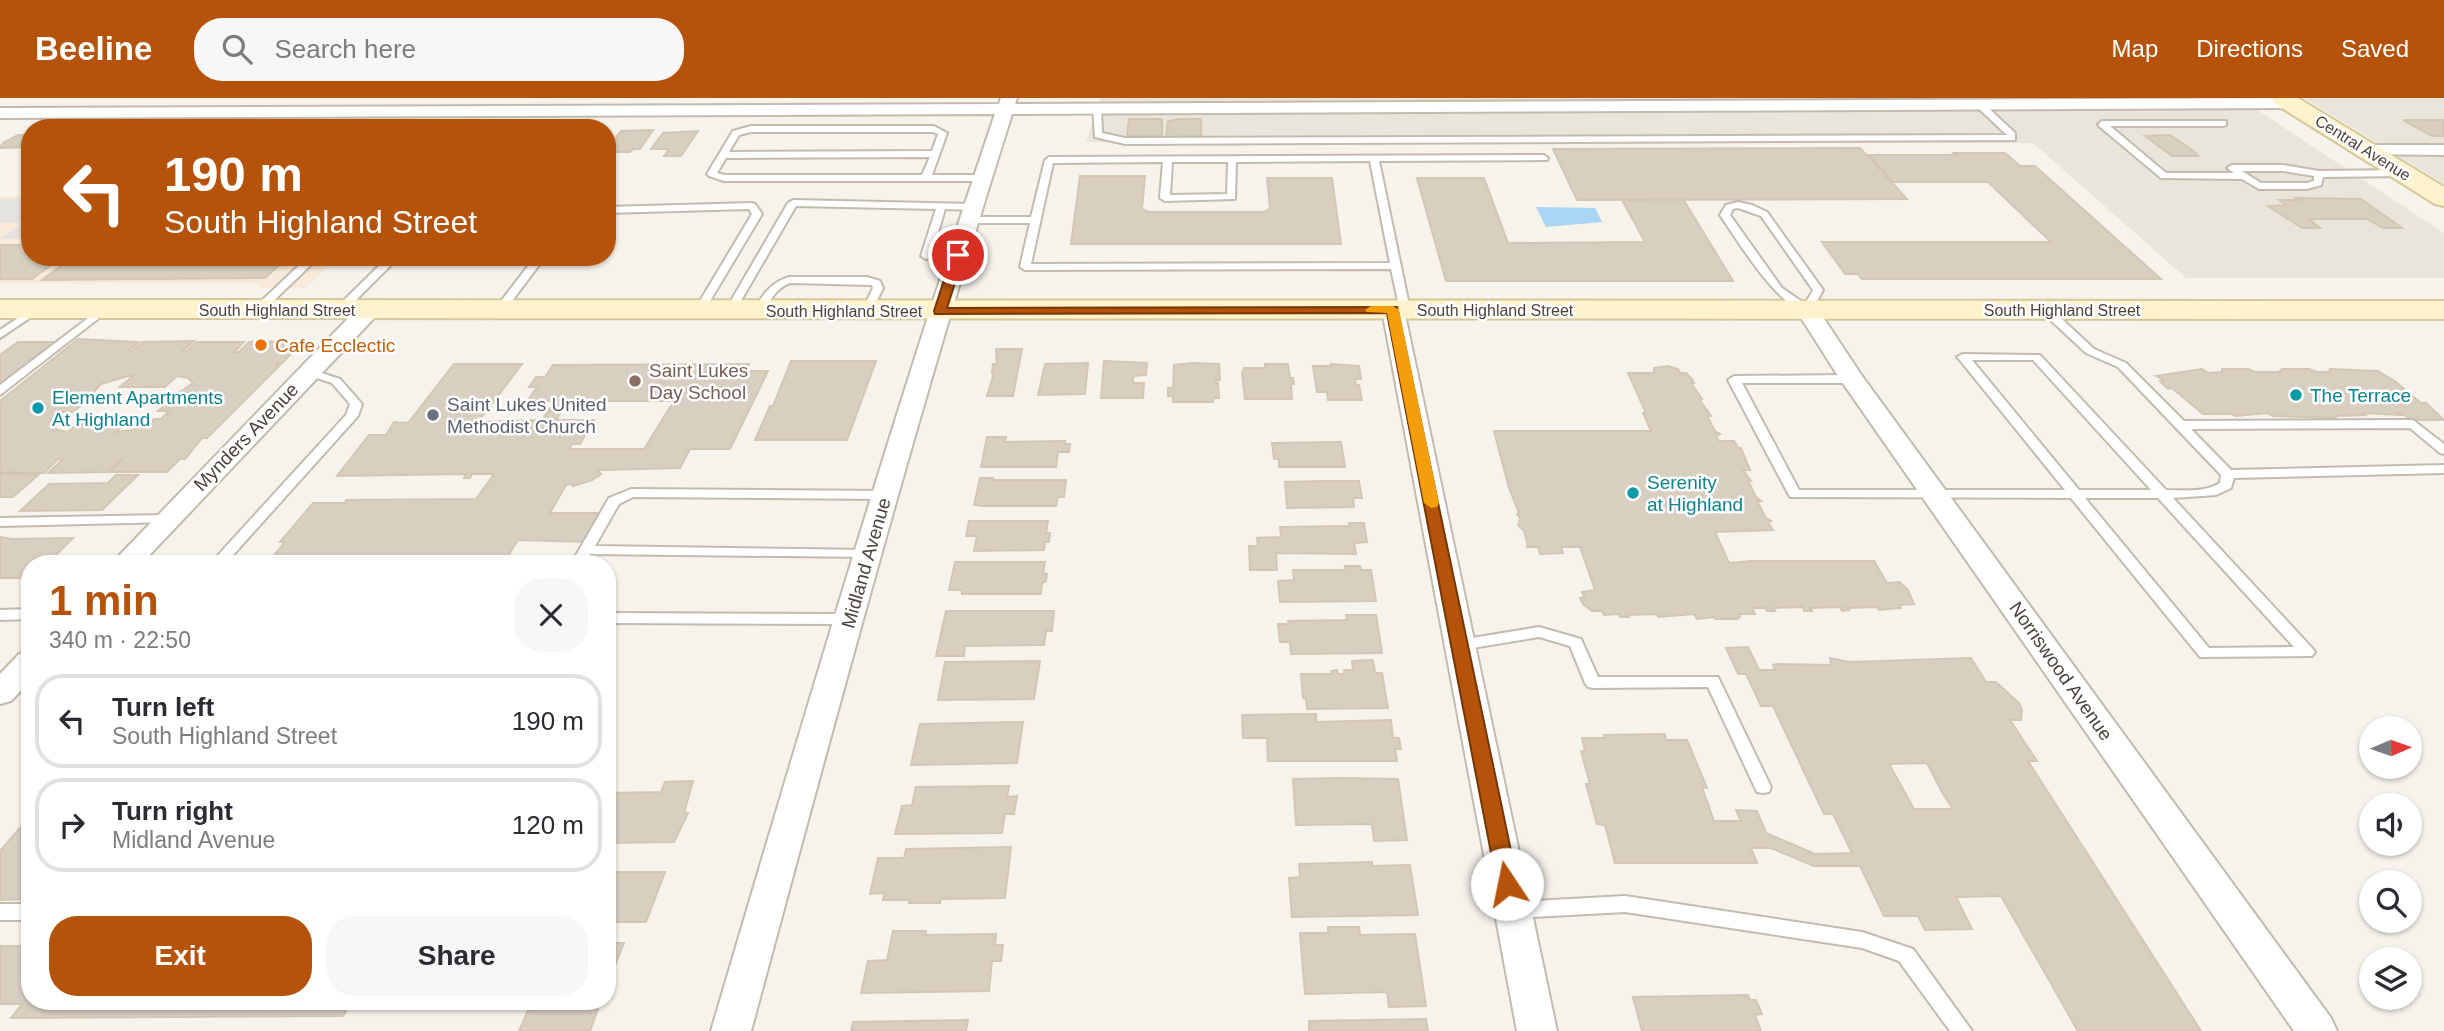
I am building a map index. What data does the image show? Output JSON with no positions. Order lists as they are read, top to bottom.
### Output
{
  "streets": {
    "main road": ["Central Avenue", "South Highland Street"],
    "street": ["Mynders Avenue", "Midland Avenue", "Norriswood Avenue"]
  },
  "crossings": [
    ["South Highland Street", "Mynders Avenue"],
    ["South Highland Street", "Midland Avenue"],
    ["South Highland Street", "Norriswood Avenue"]
  ],
  "places": [
    "Cafe Ecclectic",
    "Saint Lukes Day School",
    "The Terrace",
    "Element Apartments At Highland",
    "Saint Lukes United Methodist Church",
    "Serenity at Highland"
  ],
  "north": "right",
  "page": {
    "header": "Beeline",
    "search": "Search here",
    "nav": ["Map", "Directions", "Saved"],
    "turn": ["190 m", "South Highland Street"],
    "heading": ["1 min", "340 m · 22:50"],
    "list": [
      {
        "name": "Turn left",
        "note": "South Highland Street",
        "value": "190 m"
      },
      {
        "name": "Turn right",
        "note": "Midland Avenue",
        "value": "120 m"
      }
    ],
    "buttons": ["Exit", "Share"]
  }
}
